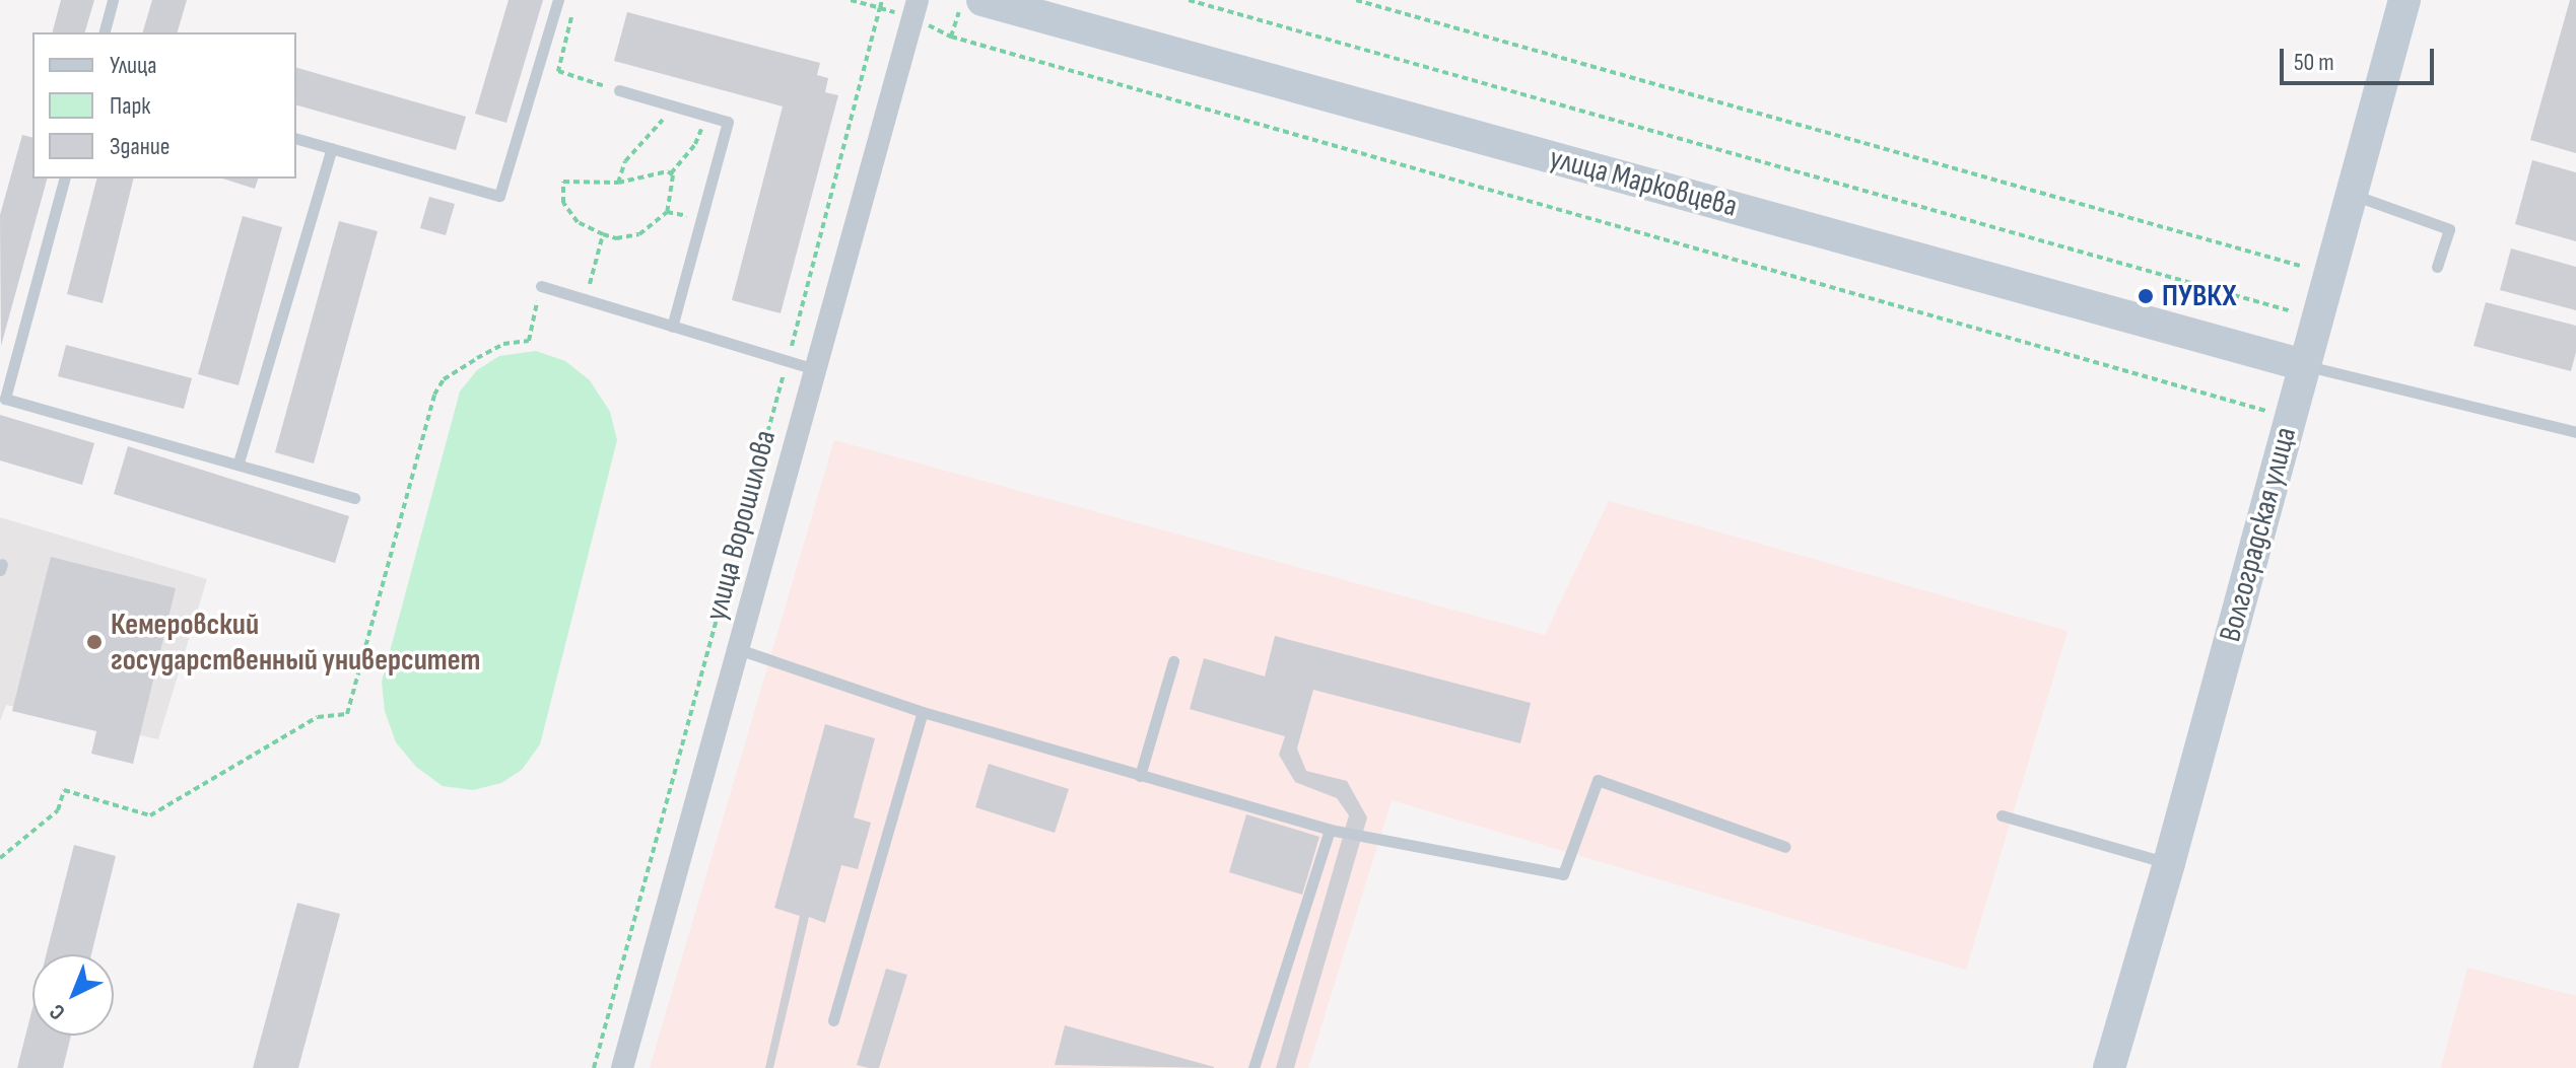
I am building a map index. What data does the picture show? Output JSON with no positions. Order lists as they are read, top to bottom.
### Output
{
  "streets": {
    "main road": ["улица Марковцева", "Волгоградская улица"],
    "street": ["улица Ворошилова"]
  },
  "crossings": [
    ["улица Марковцева", "Волгоградская улица"]
  ],
  "places": ["ПУВКХ", "Кемеровский государственный университет"],
  "legend": ["Улица", "Парк", "Здание"],
  "scale_bar": "50 m",
  "north": "bottom left"
}
